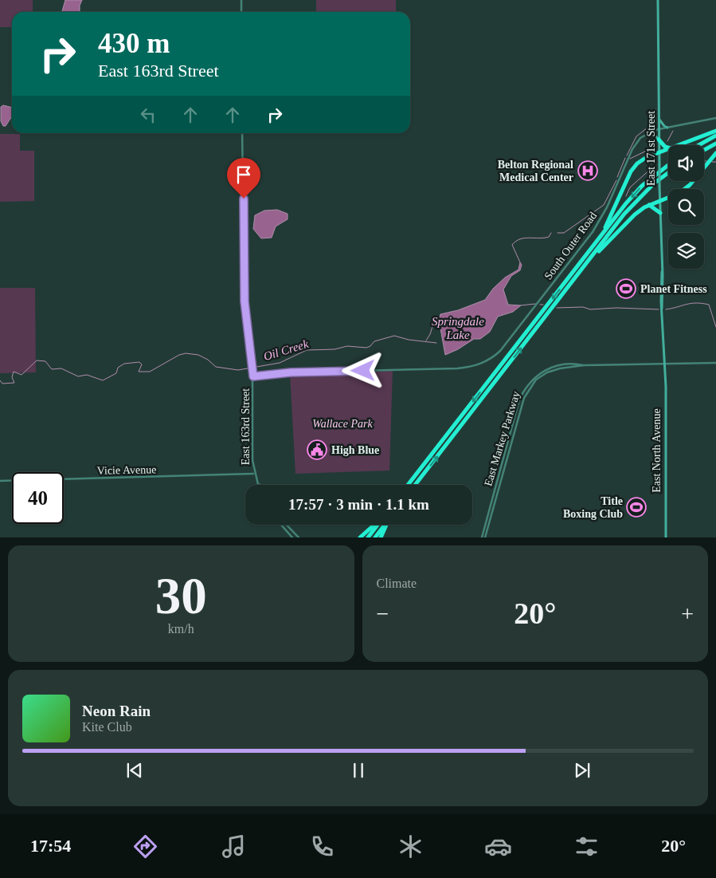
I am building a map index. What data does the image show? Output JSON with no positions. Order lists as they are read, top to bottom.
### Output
{
  "streets": {
    "main road": ["East 171st Street", "East North Avenue"],
    "street": [
      "South Outer Road",
      "East 163rd Street",
      "East Markey Parkway",
      "Vicie Avenue"
    ]
  },
  "crossings": [
    ["East 171st Street", "East North Avenue"],
    ["South Outer Road", "East 163rd Street"],
    ["East 163rd Street", "Vicie Avenue"]
  ],
  "water": ["Springdale Lake", "Oil Creek"],
  "parks": ["Wallace Park"],
  "places": {
    "hospital": ["Belton Regional Medical Center"],
    "sports": ["Planet Fitness", "Title Boxing Club"],
    "public building": ["High Blue"]
  },
  "page": {
    "turn": ["430 m", "East 163rd Street"],
    "limit": "40",
    "trip": "17:57 · 3 min · 1.1 km",
    "tile": [
      ["30", "km/h"],
      "Climate"
    ],
    "heat": ["−", "20°", "+"],
    "song": ["Neon Rain", "Kite Club"],
    "tabs": ["17:54", "20°"]
  }
}
